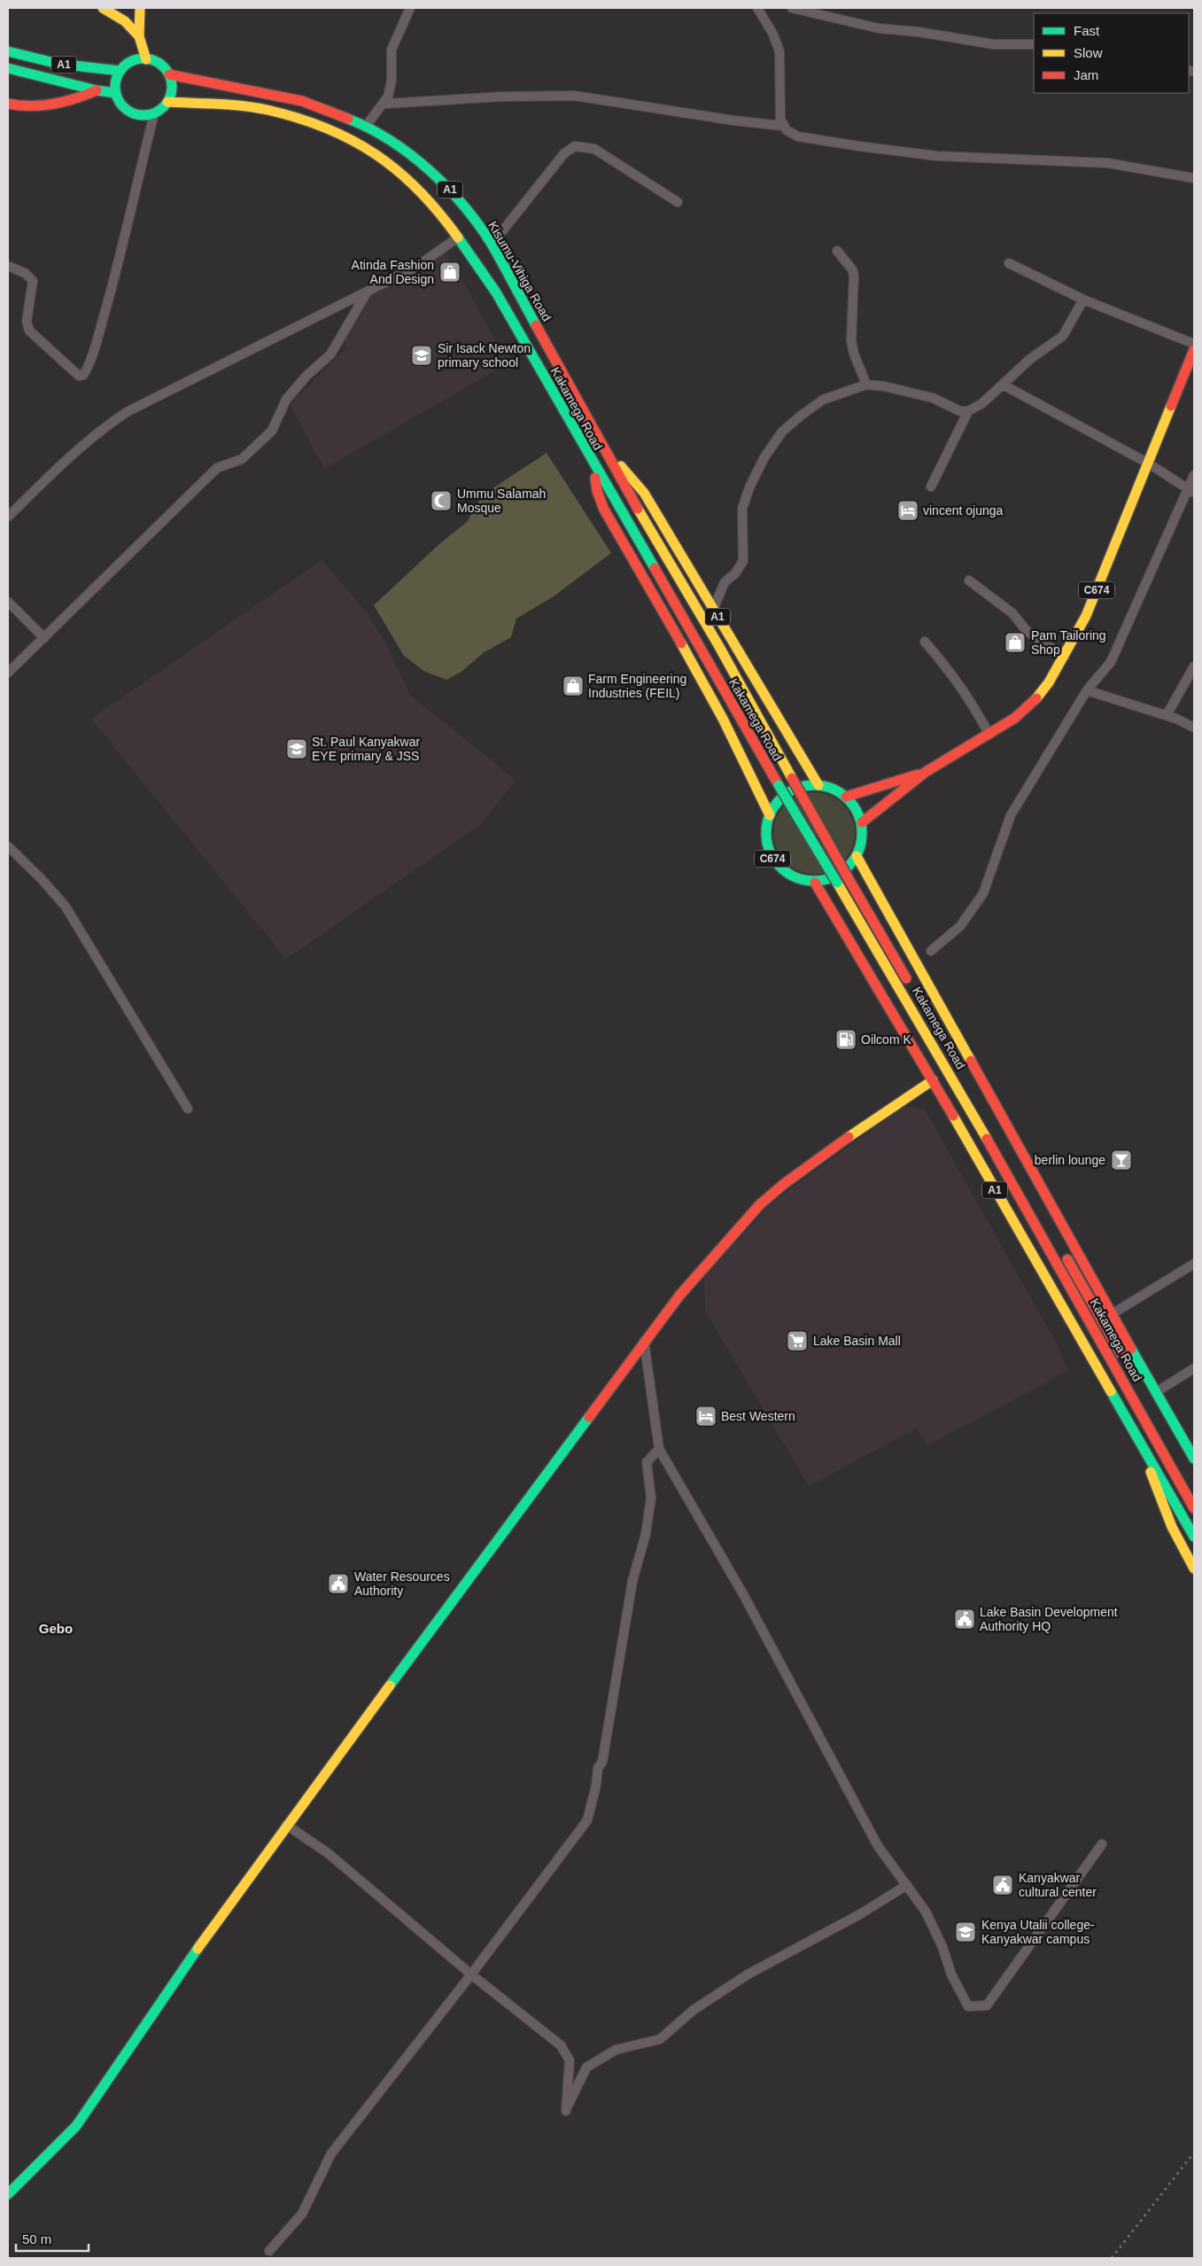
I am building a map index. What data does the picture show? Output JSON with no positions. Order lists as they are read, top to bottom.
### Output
{
  "streets": {
    "main road": [
      "A1",
      "Kisumu-Vihiga Road",
      "Kakamega Road",
      "C674"
    ]
  },
  "crossings": [
    ["A1", "Kisumu-Vihiga Road"],
    ["A1", "Kakamega Road"],
    ["A1", "C674"],
    ["Kisumu-Vihiga Road", "Kakamega Road"]
  ],
  "districts": ["Gebo"],
  "places": {
    "shop": ["Atinda Fashion And Design", "Pam Tailoring Shop", "Farm Engineering Industries (FEIL)"],
    "school or university": ["Sir Isack Newton primary school", "St. Paul Kanyakwar EYE primary & JSS", "Kenya Utalii college- Kanyakwar campus"],
    "mosque": ["Ummu Salamah Mosque"],
    "hotel": ["vincent ojunga", "Best Western"],
    "fuel station": ["Oilcom K"],
    "bar": ["berlin lounge"],
    "supermarket": ["Lake Basin Mall"],
    "public building": ["Water Resources Authority", "Lake Basin Development Authority HQ", "Kanyakwar cultural center"]
  },
  "legend": ["Fast", "Slow", "Jam"],
  "scale_bar": "50 m"
}
